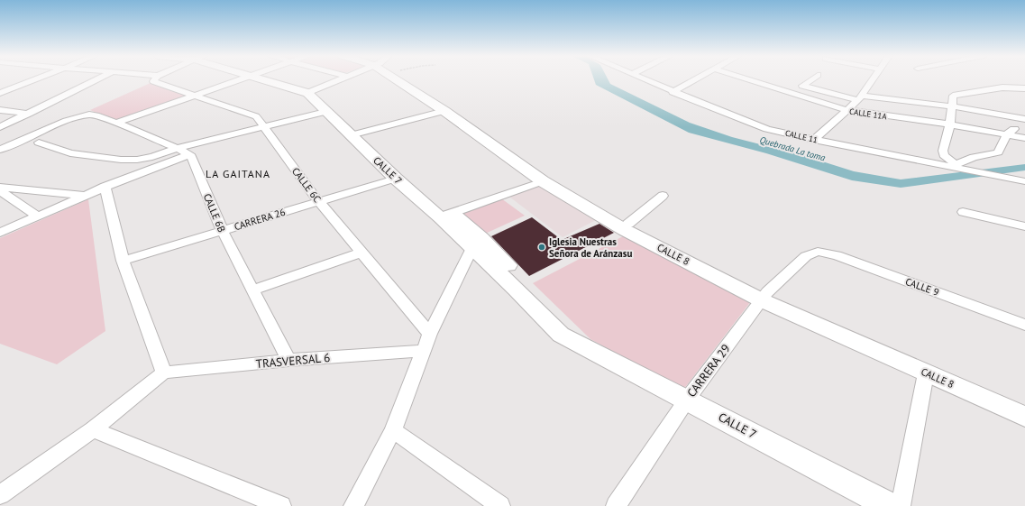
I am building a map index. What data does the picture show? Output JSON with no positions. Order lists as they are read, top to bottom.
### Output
{
  "streets": {
    "main road": ["CALLE 7", "CALLE 8"],
    "street": [
      "CALLE 11A",
      "CALLE 11",
      "CALLE 6C",
      "CALLE 6B",
      "CARRERA 26",
      "CALLE 9",
      "TRASVERSAL 6",
      "CARRERA 29"
    ]
  },
  "crossings": [
    ["CALLE 7", "CARRERA 26"],
    ["CALLE 7", "CARRERA 29"],
    ["CALLE 6C", "CARRERA 26"],
    ["CALLE 6B", "CARRERA 26"],
    ["CALLE 6B", "TRASVERSAL 6"],
    ["CALLE 8", "CARRERA 29"],
    ["CALLE 9", "CARRERA 29"]
  ],
  "districts": ["LA GAITANA"],
  "water": ["Quebrada La toma"],
  "places": ["Iglesia Nuestras Señora de Aránzasu"]
}
